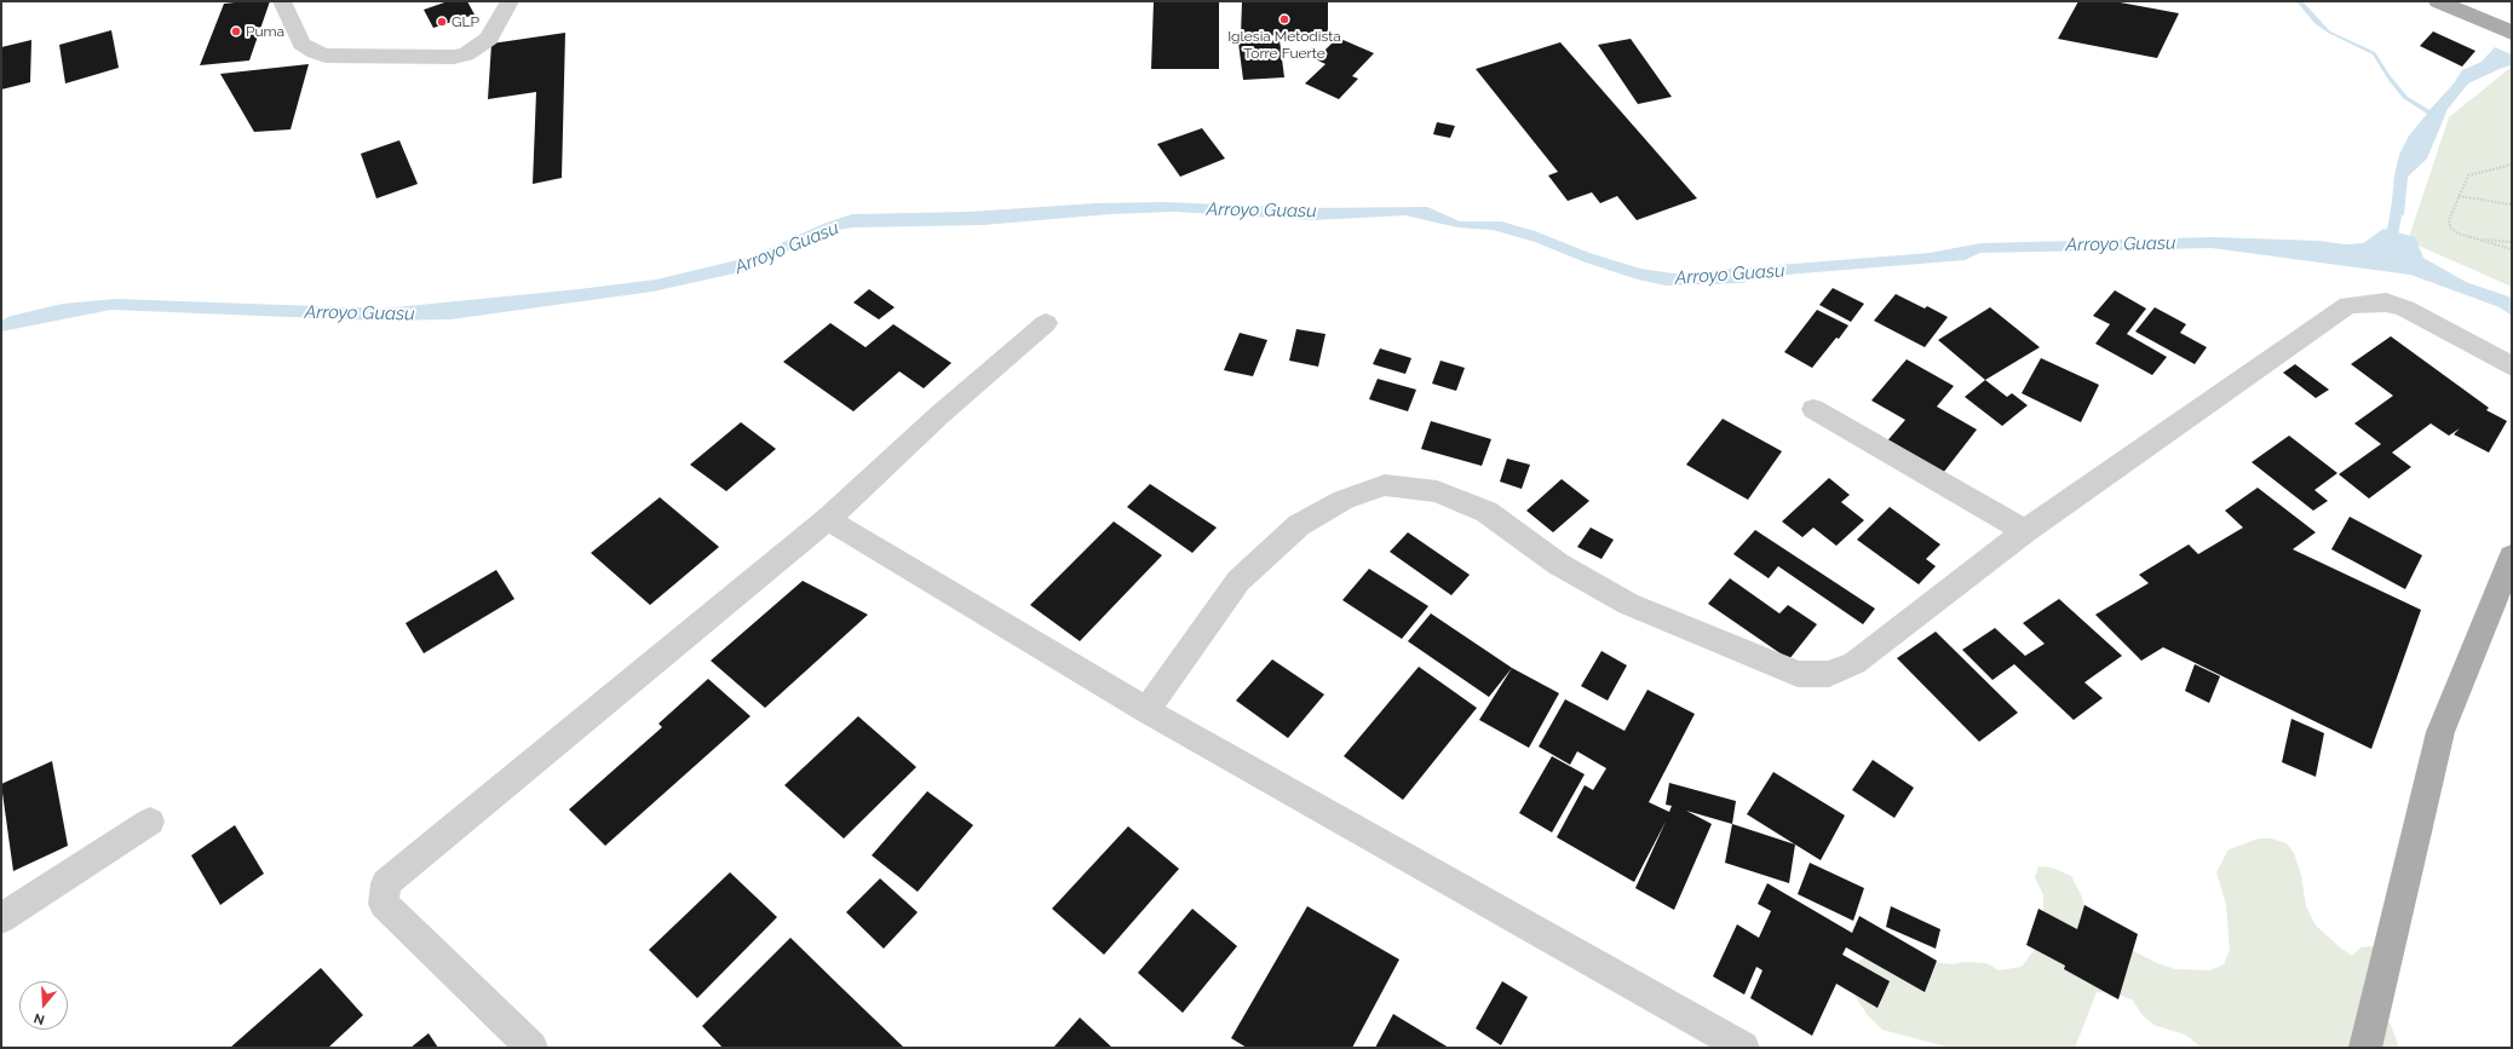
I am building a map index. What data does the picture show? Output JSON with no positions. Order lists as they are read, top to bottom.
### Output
{
  "water": ["Arroyo Guasu"],
  "places": ["Iglesia Metodista Torre Fuerte", "GLP", "Puma"],
  "north": "bottom"
}
